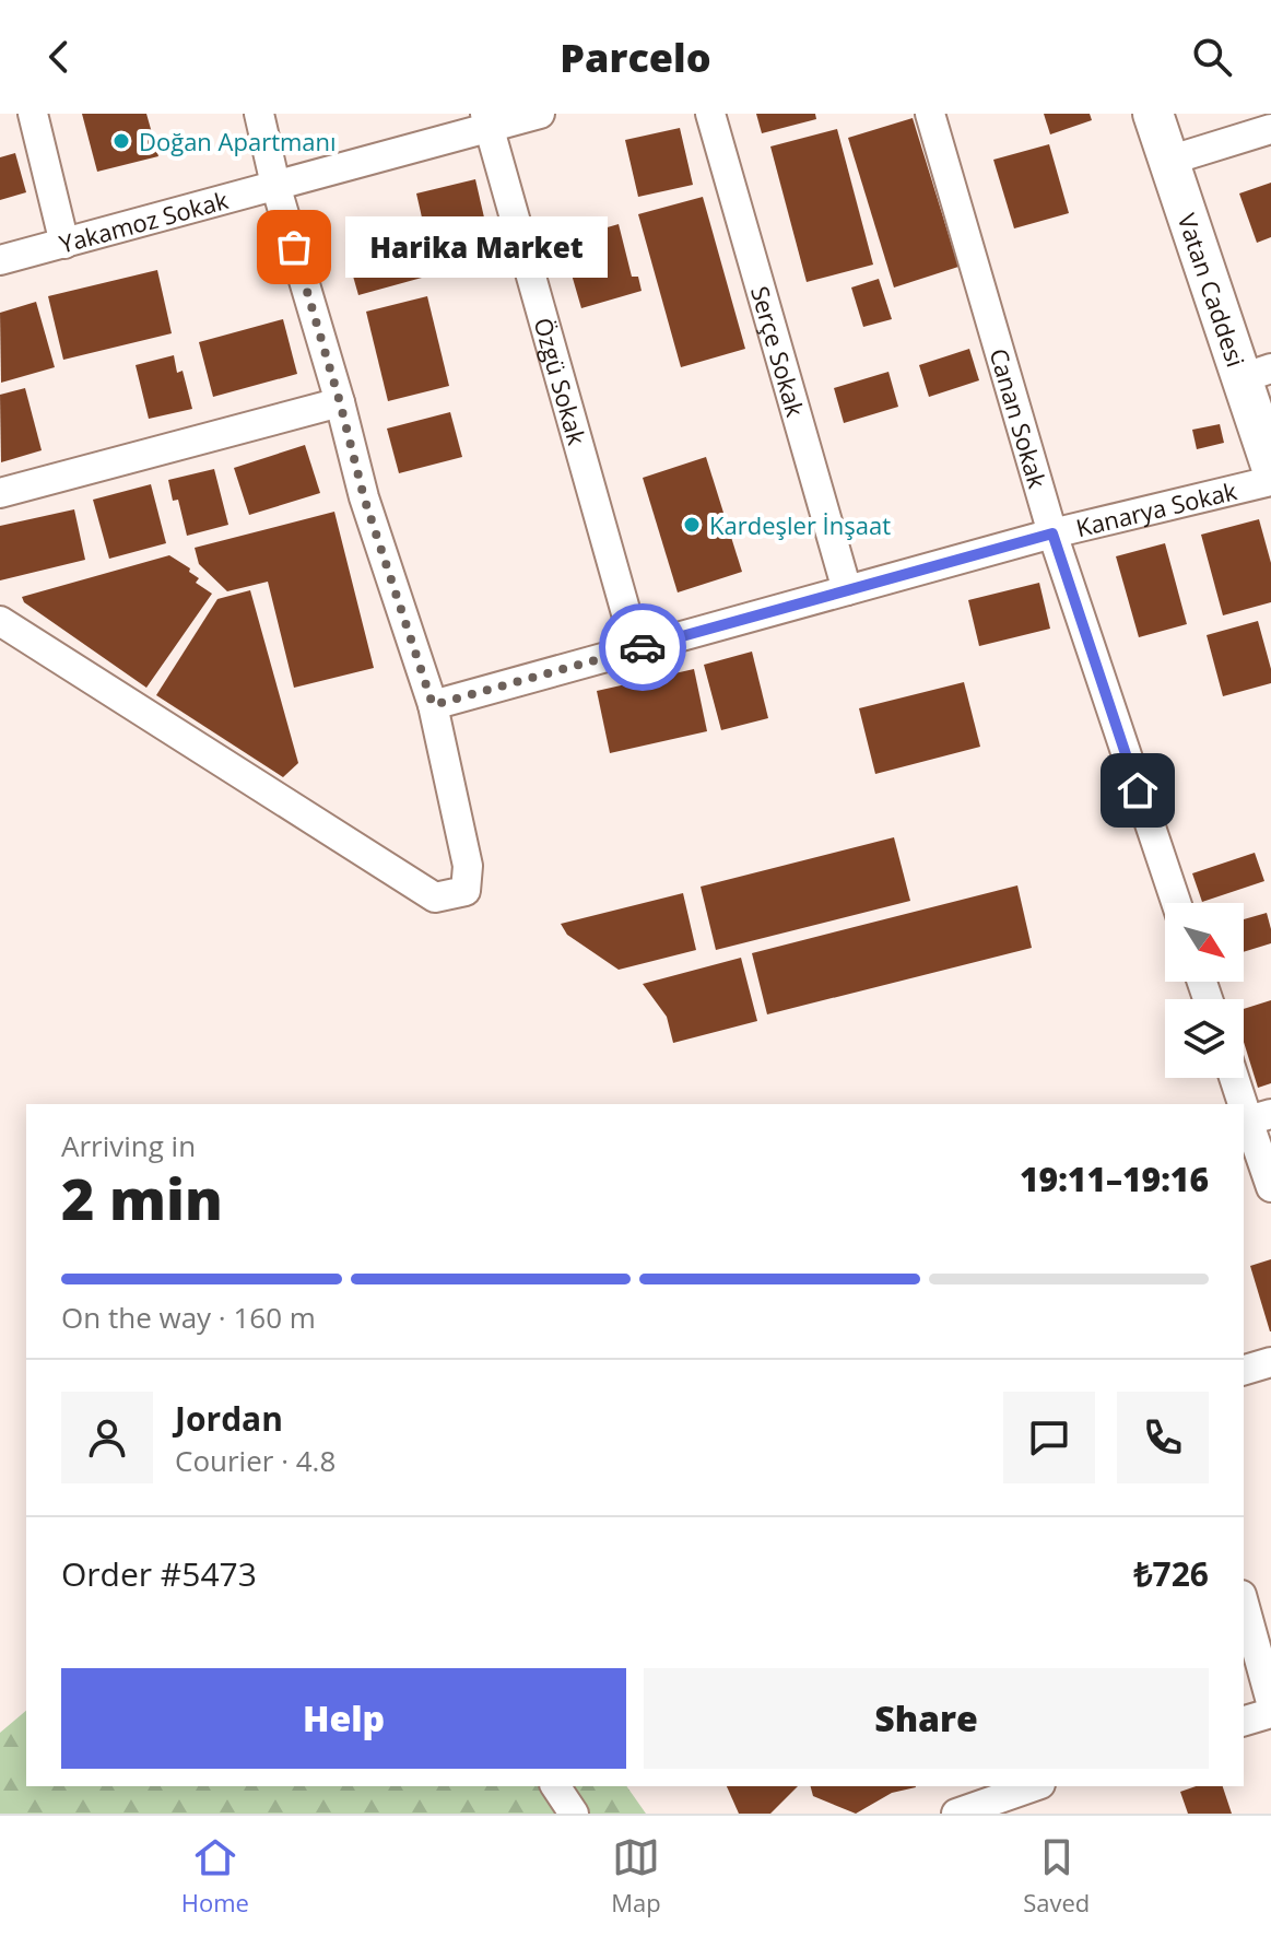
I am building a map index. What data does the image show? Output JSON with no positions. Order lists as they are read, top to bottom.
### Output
{
  "streets": {
    "street": [
      "Yakamoz Sokak",
      "Vatan Caddesi",
      "Serçe Sokak",
      "Özgü Sokak",
      "Canan Sokak",
      "Kanarya Sokak"
    ]
  },
  "crossings": [
    ["Yakamoz Sokak", "Özgü Sokak"],
    ["Serçe Sokak", "Kanarya Sokak"],
    ["Özgü Sokak", "Kanarya Sokak"],
    ["Canan Sokak", "Kanarya Sokak"]
  ],
  "places": ["Doğan Apartmanı", "Harika Market", "Kardeşler İnşaat"],
  "north": "bottom right",
  "page": {
    "header": "Parcelo",
    "bubble": "Harika Market",
    "heading": ["2 min", "Arriving in", "19:11–19:16"],
    "panel": [
      "Jordan",
      "Courier · 4.8",
      "Order #5473",
      "₺726"
    ],
    "bar": "On the way · 160 m",
    "buttons": ["Help", "Share"],
    "tabs": ["Home", "Map", "Saved"]
  }
}
